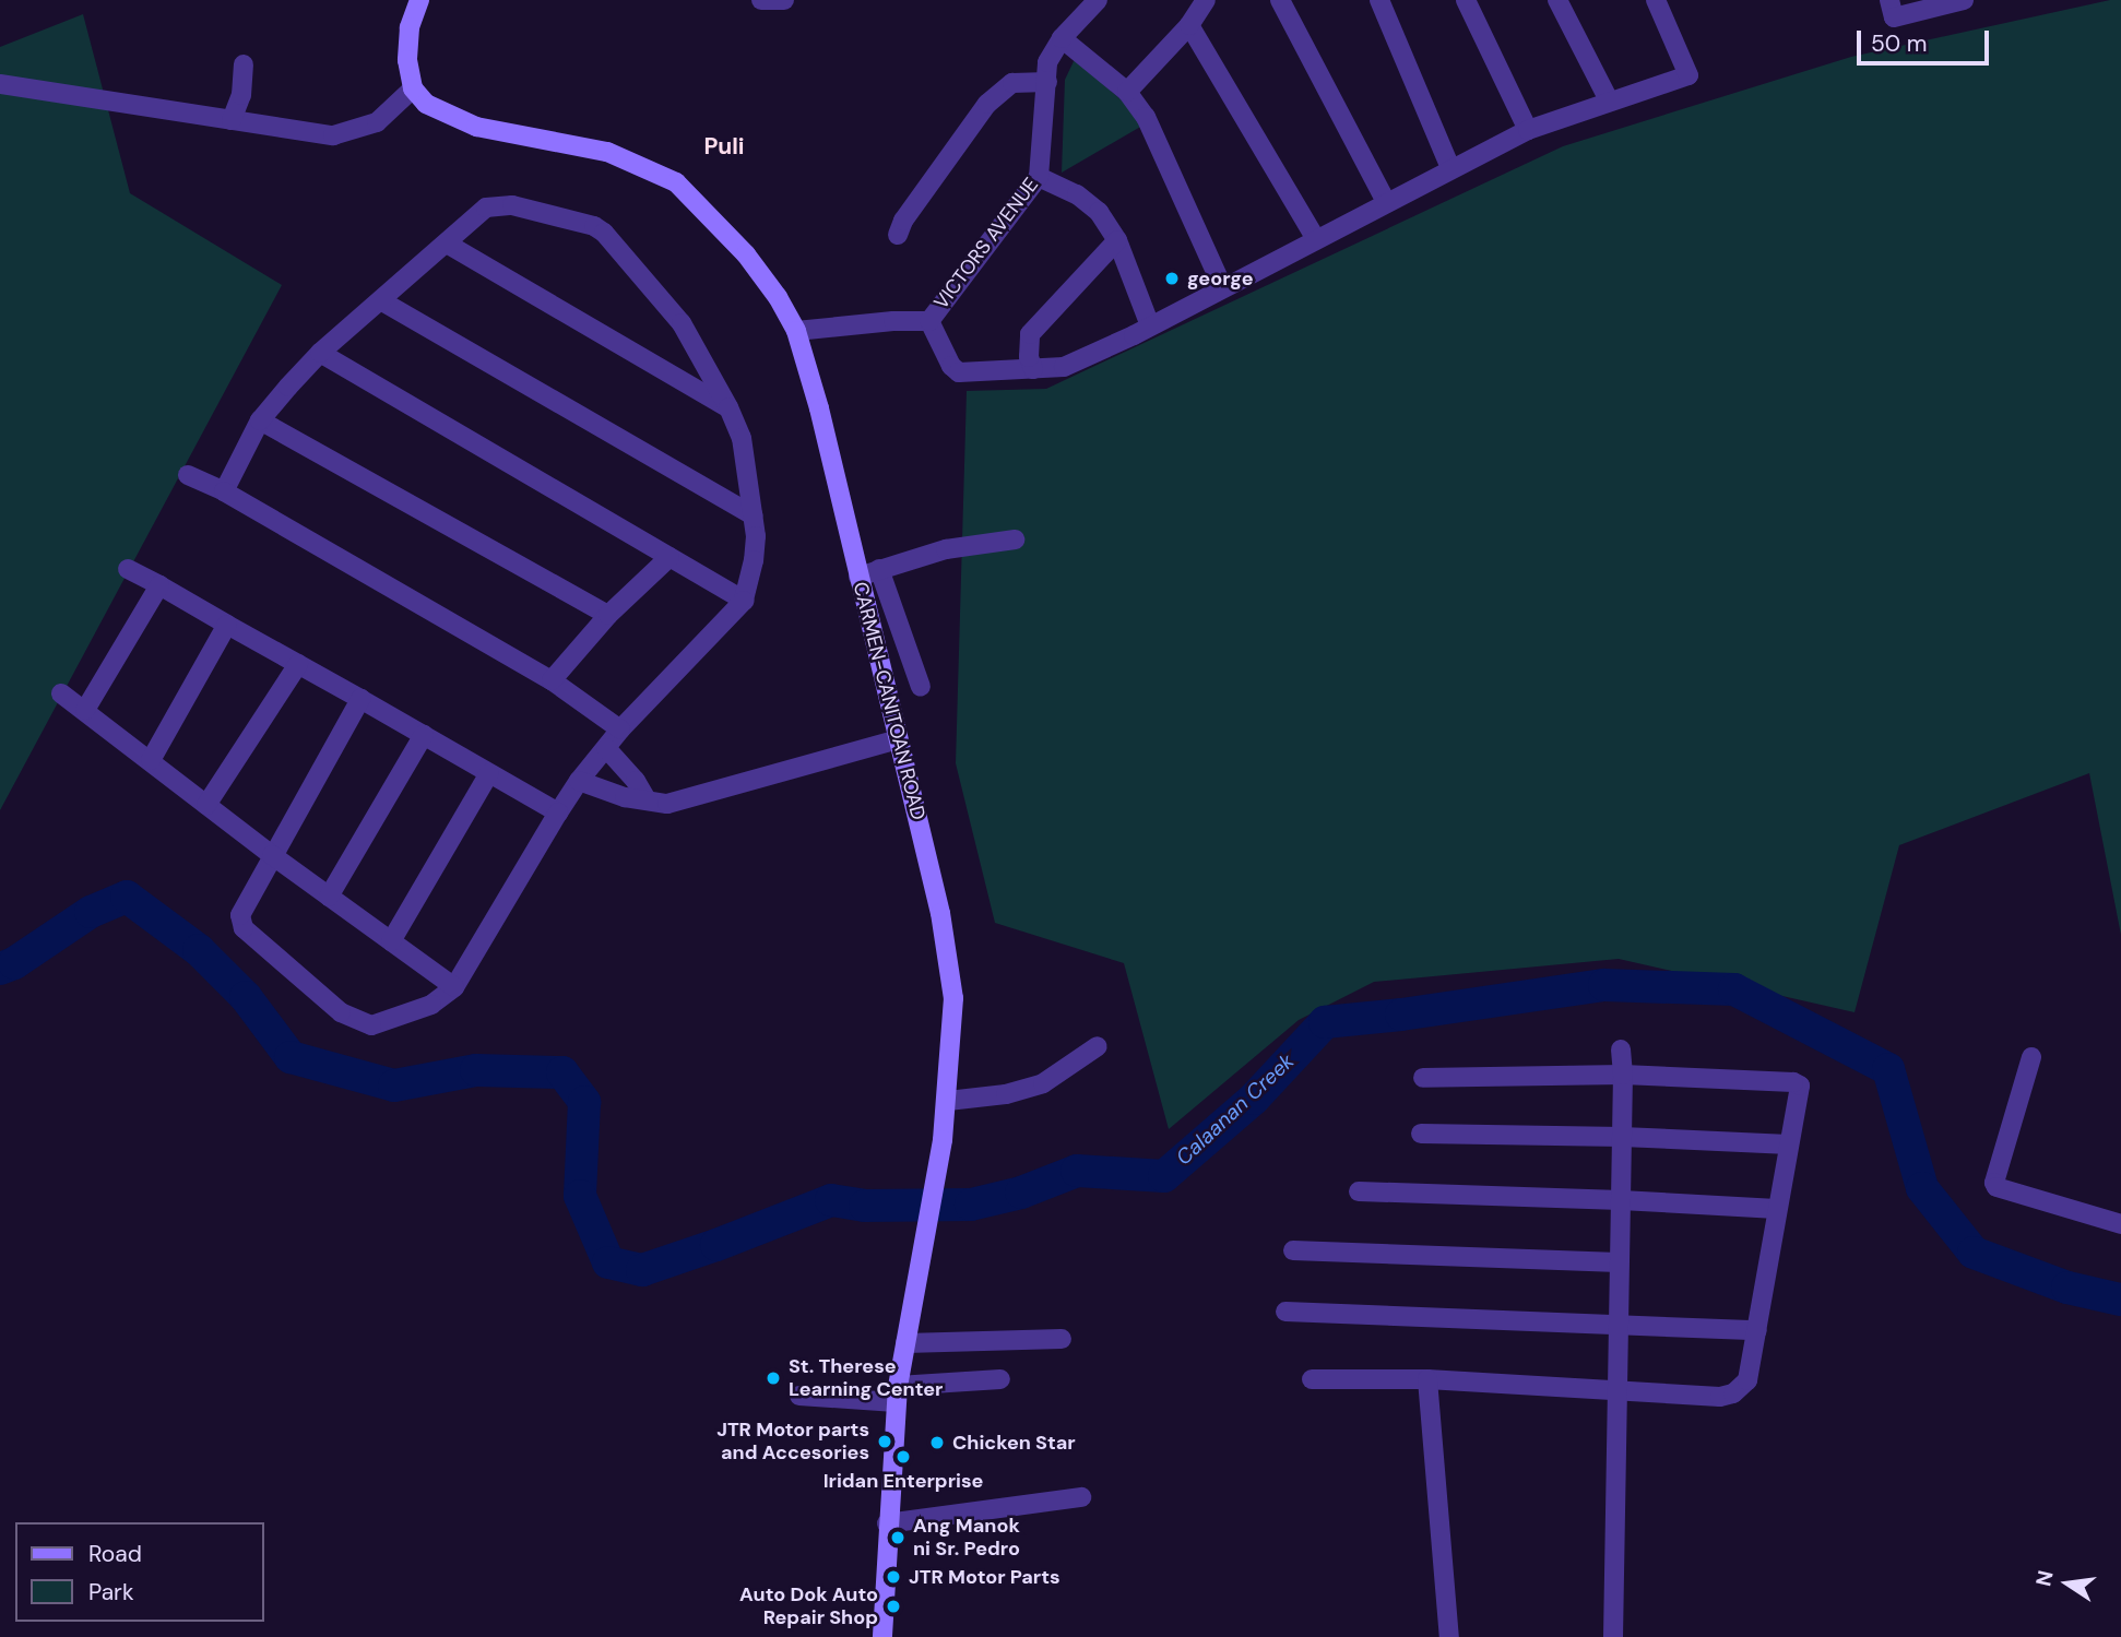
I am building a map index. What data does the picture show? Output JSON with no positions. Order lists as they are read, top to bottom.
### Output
{
  "streets": {
    "main road": ["CARMEN-CANITOAN ROAD"],
    "street": ["VICTORS AVENUE"]
  },
  "districts": ["Puli"],
  "water": ["Calaanan Creek"],
  "places": [
    "george",
    "St. Therese Learning Center",
    "JTR Motor parts and Accesories",
    "Chicken Star",
    "Iridan Enterprise",
    "Ang Manok ni Sr. Pedro",
    "JTR Motor Parts",
    "Auto Dok Auto Repair Shop"
  ],
  "legend": ["Road", "Park"],
  "scale_bar": "50 m",
  "north": "left"
}
